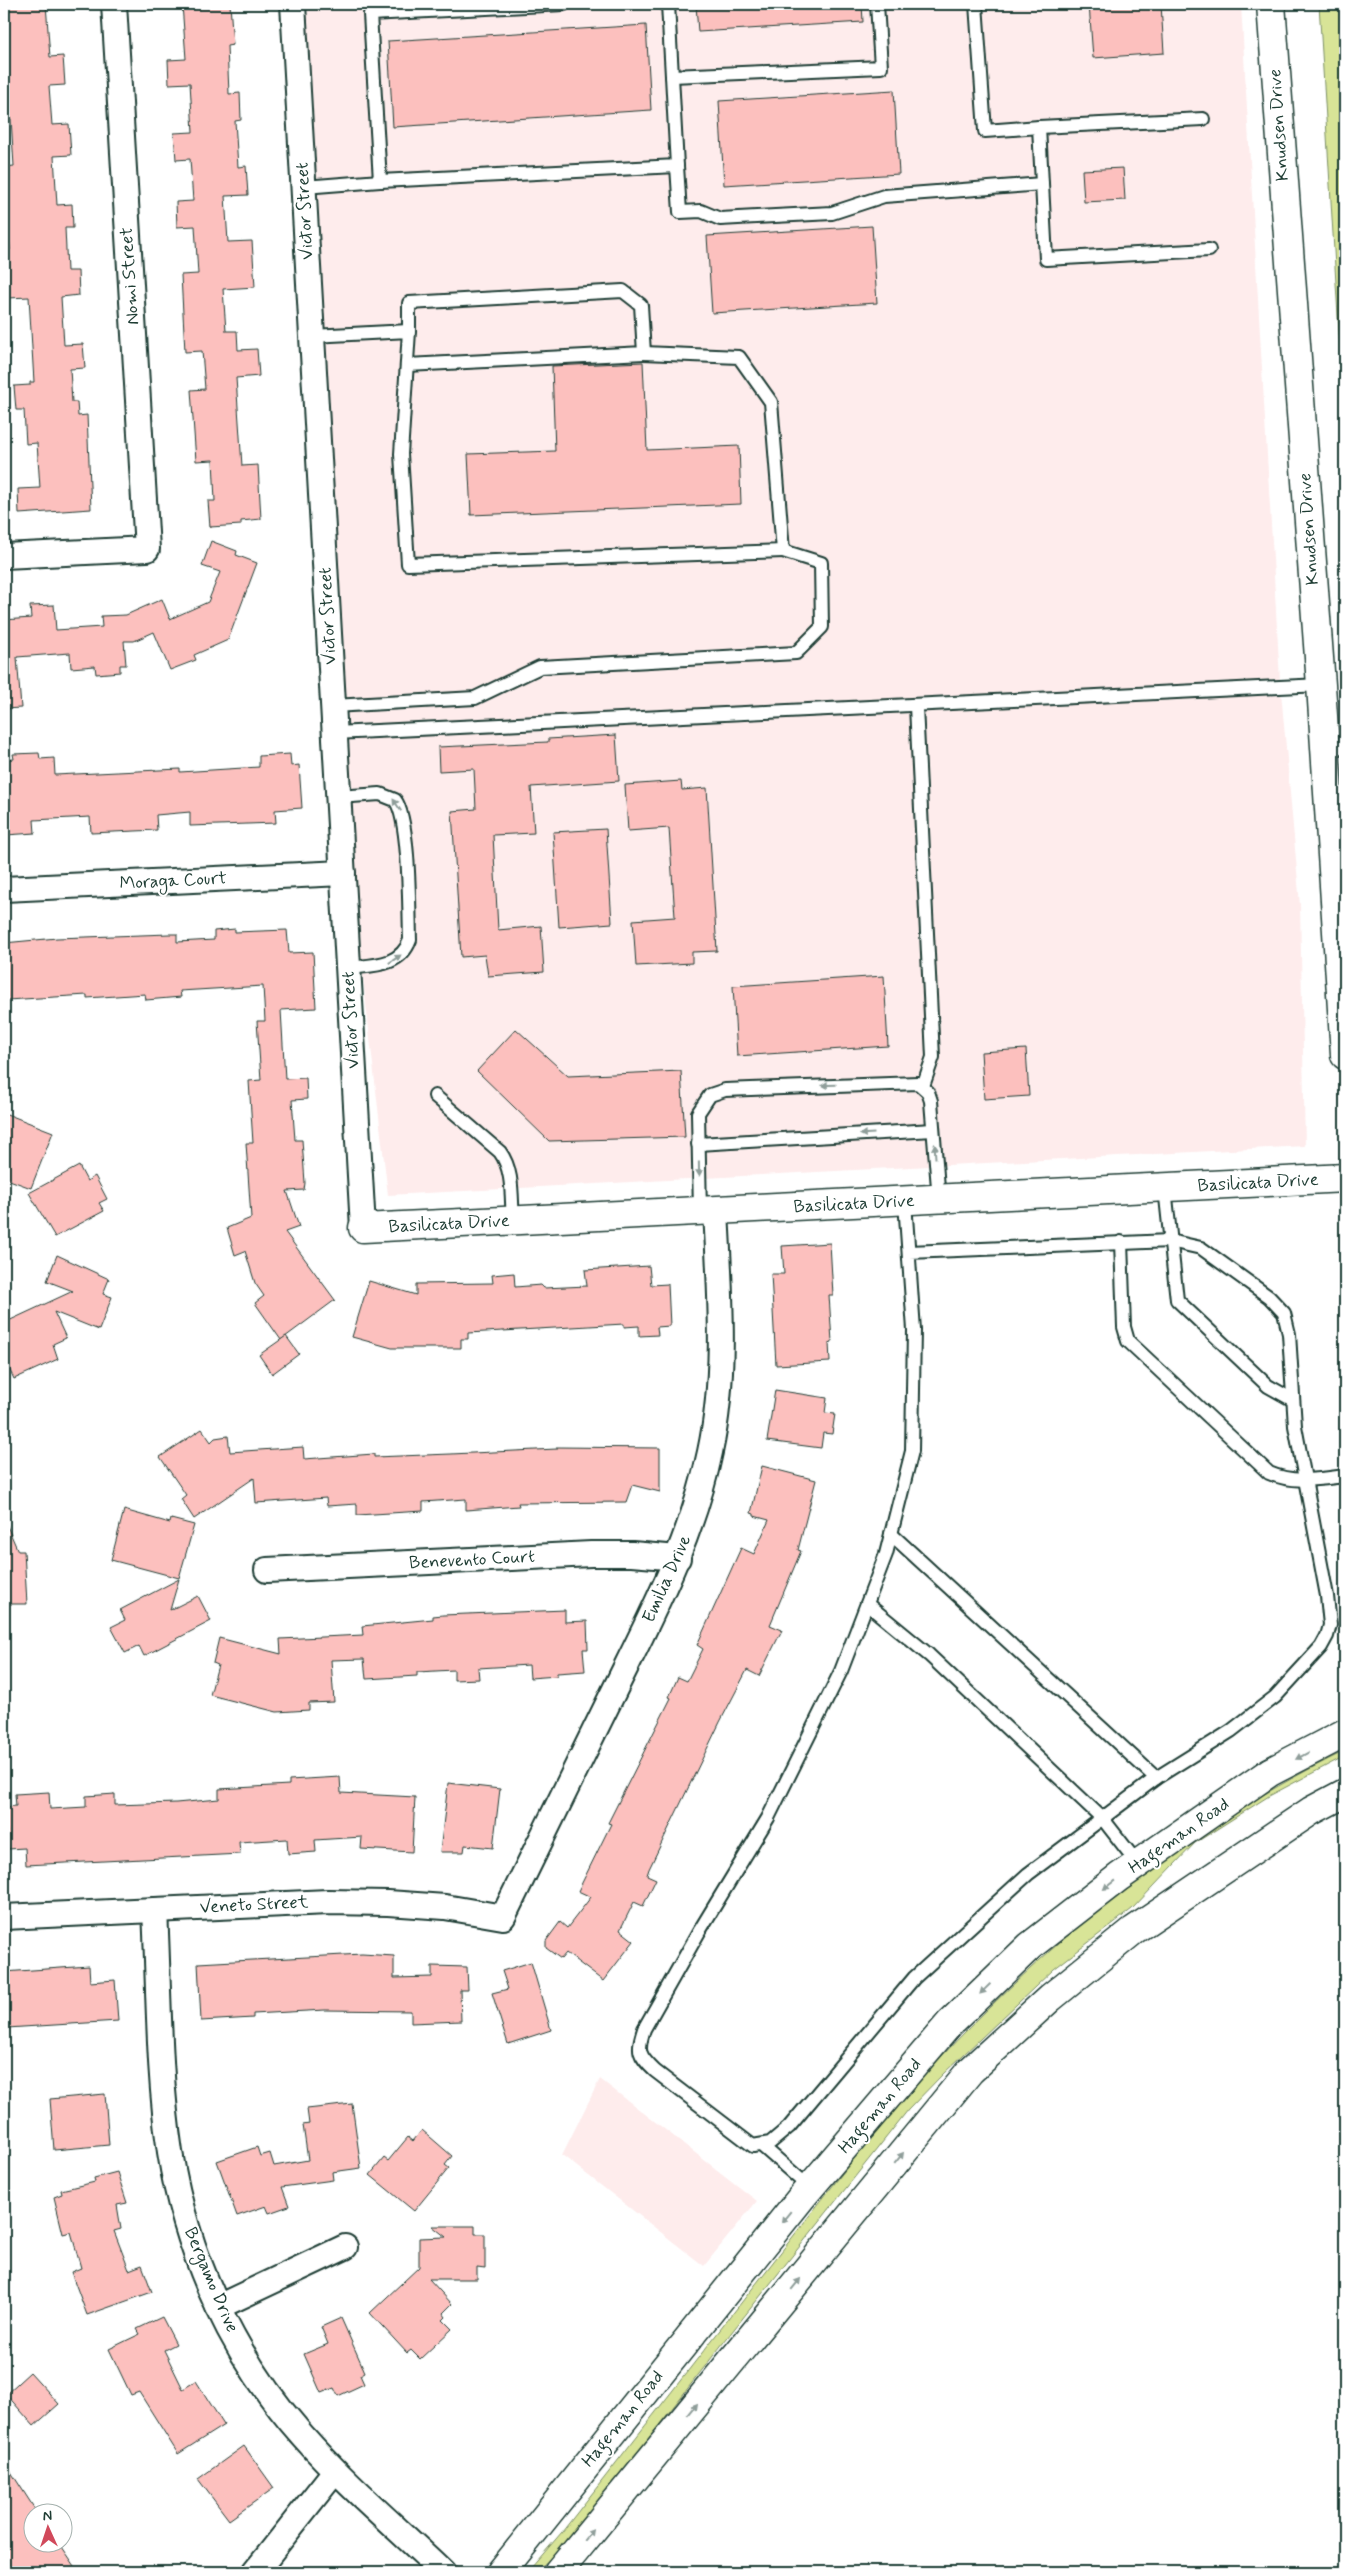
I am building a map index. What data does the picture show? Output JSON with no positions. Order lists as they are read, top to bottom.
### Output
{
  "streets": {
    "main road": ["Knudsen Drive", "Basilicata Drive", "Hageman Road"],
    "street": [
      "Victor Street",
      "Nomi Street",
      "Moraga Court",
      "Benevento Court",
      "Emilia Drive",
      "Veneto Street",
      "Bergamo Drive"
    ]
  },
  "crossings": [
    ["Victor Street", "Moraga Court"],
    ["Victor Street", "Basilicata Drive"],
    ["Basilicata Drive", "Emilia Drive"],
    ["Benevento Court", "Emilia Drive"],
    ["Emilia Drive", "Veneto Street"],
    ["Veneto Street", "Bergamo Drive"]
  ],
  "north": "top"
}
